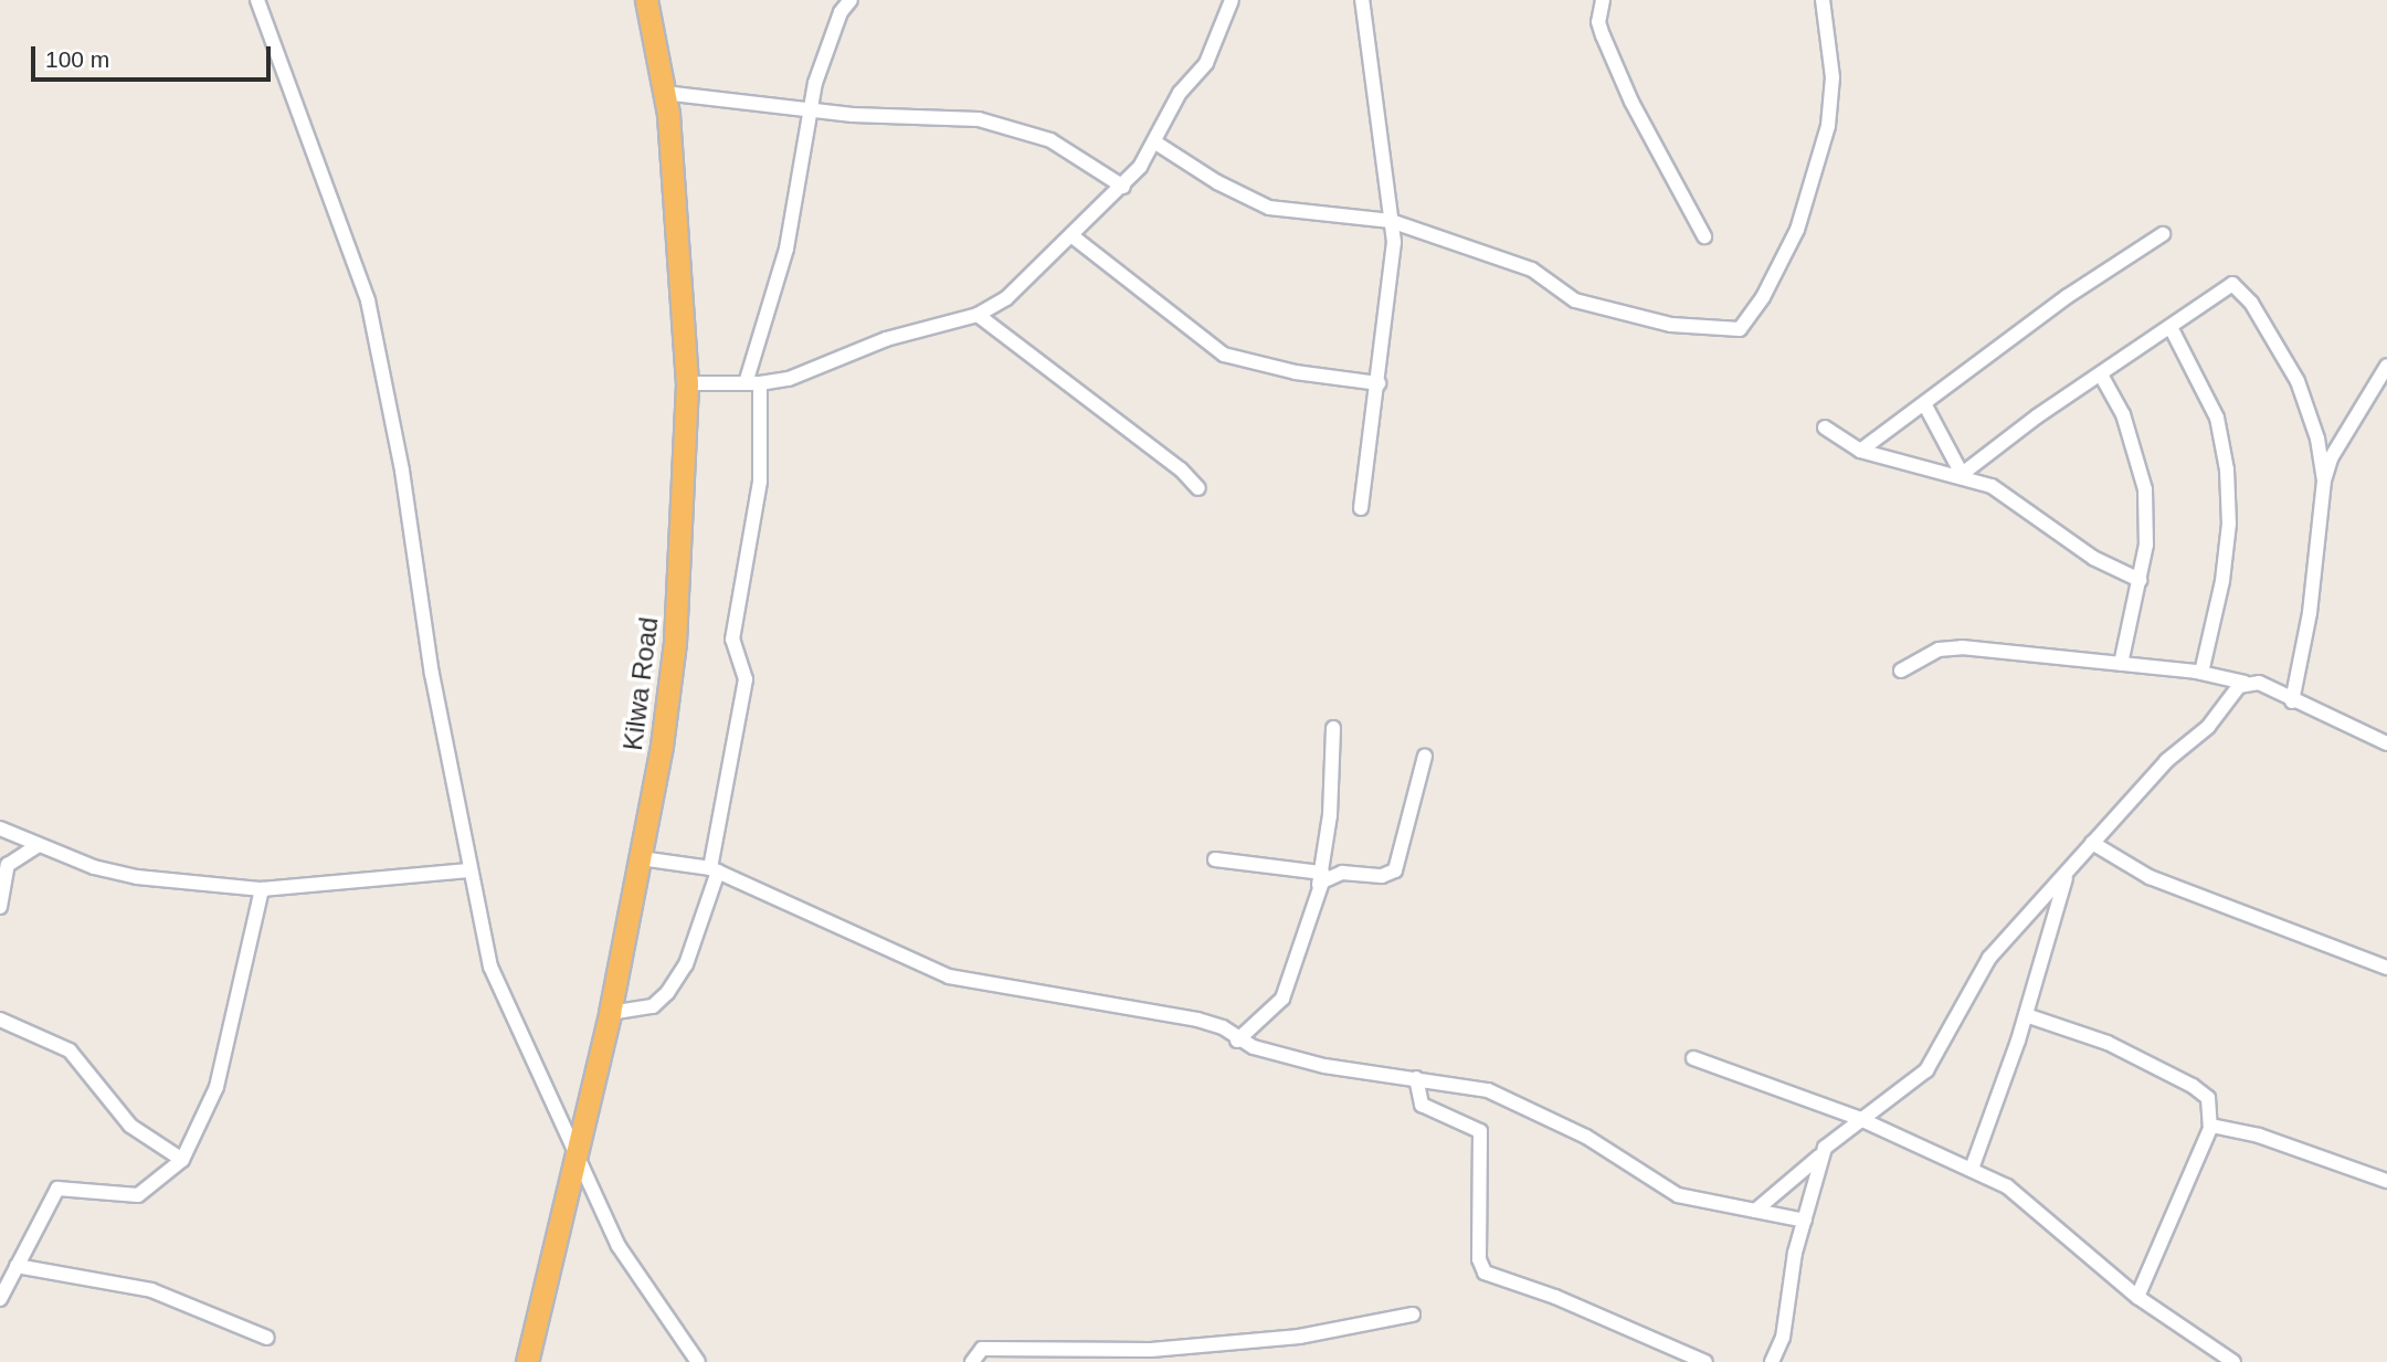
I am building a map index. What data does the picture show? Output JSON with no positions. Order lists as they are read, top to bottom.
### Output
{
  "streets": {
    "highway": ["Kilwa Road"]
  },
  "scale_bar": "100 m"
}
